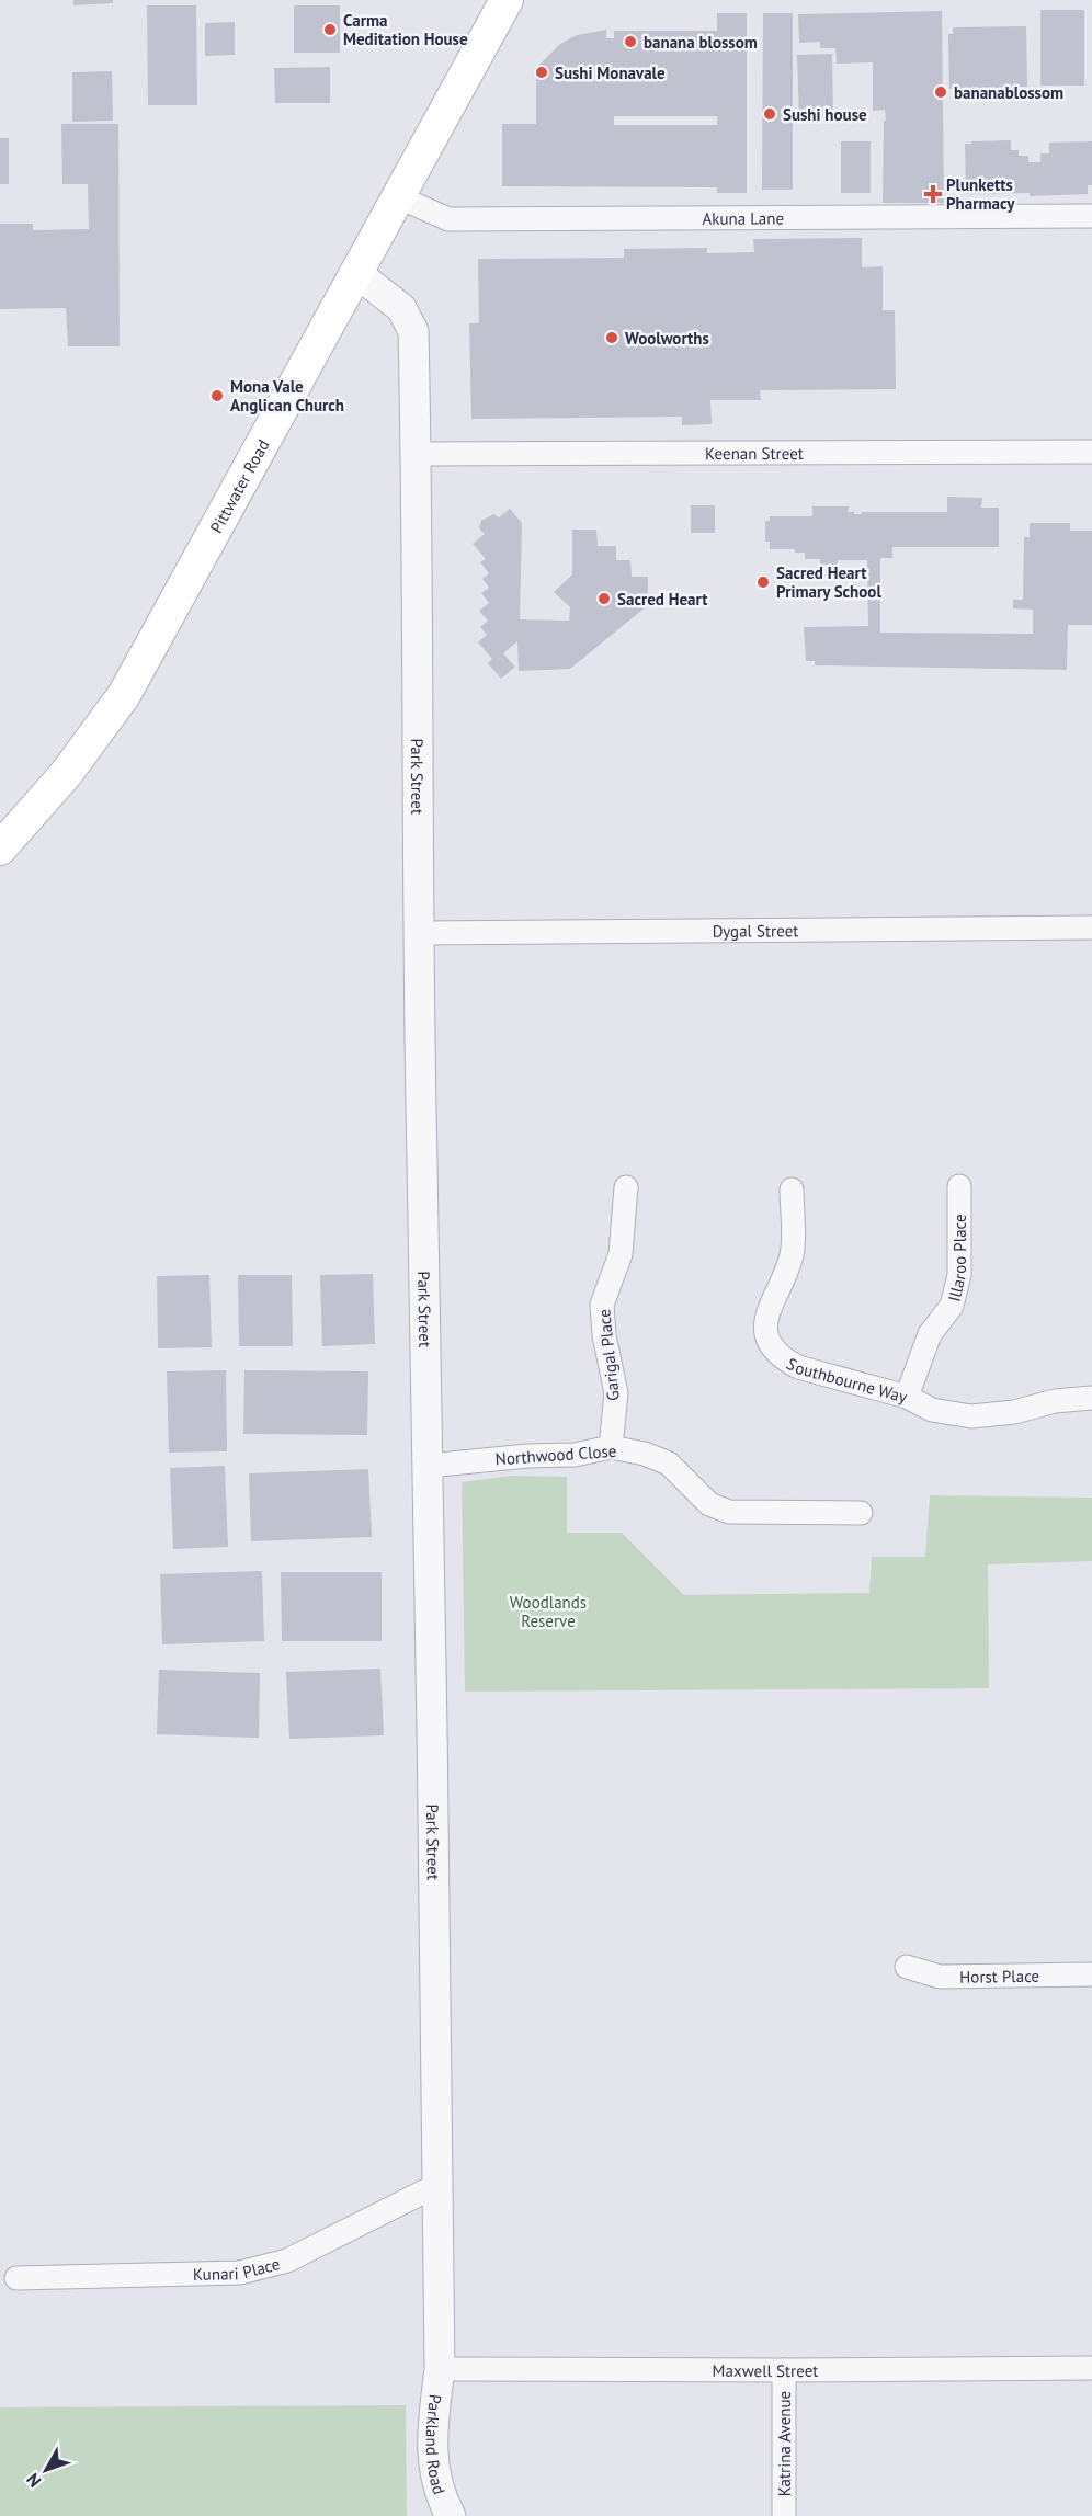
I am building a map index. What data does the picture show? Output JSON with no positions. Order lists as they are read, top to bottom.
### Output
{
  "streets": {
    "main road": ["Pittwater Road"],
    "street": [
      "Akuna Lane",
      "Keenan Street",
      "Park Street",
      "Dygal Street",
      "Illaroo Place",
      "Garigal Place",
      "Southbourne Way",
      "Northwood Close",
      "Horst Place",
      "Kunari Place",
      "Maxwell Street",
      "Parkland Road",
      "Katrina Avenue"
    ]
  },
  "crossings": [
    ["Akuna Lane", "Pittwater Road"],
    ["Keenan Street", "Park Street"],
    ["Pittwater Road", "Park Street"],
    ["Park Street", "Dygal Street"],
    ["Park Street", "Northwood Close"],
    ["Park Street", "Kunari Place"],
    ["Park Street", "Maxwell Street"],
    ["Park Street", "Parkland Road"],
    ["Illaroo Place", "Southbourne Way"],
    ["Garigal Place", "Northwood Close"],
    ["Maxwell Street", "Parkland Road"],
    ["Maxwell Street", "Katrina Avenue"]
  ],
  "parks": ["Woodlands Reserve"],
  "places": {
    "other": [
      "Carma Meditation House",
      "banana blossom",
      "Sushi Monavale",
      "bananablossom",
      "Sushi house",
      "Woolworths",
      "Mona Vale Anglican Church",
      "Sacred Heart Primary School",
      "Sacred Heart"
    ],
    "health": ["Plunketts Pharmacy"]
  },
  "north": "bottom left"
}
